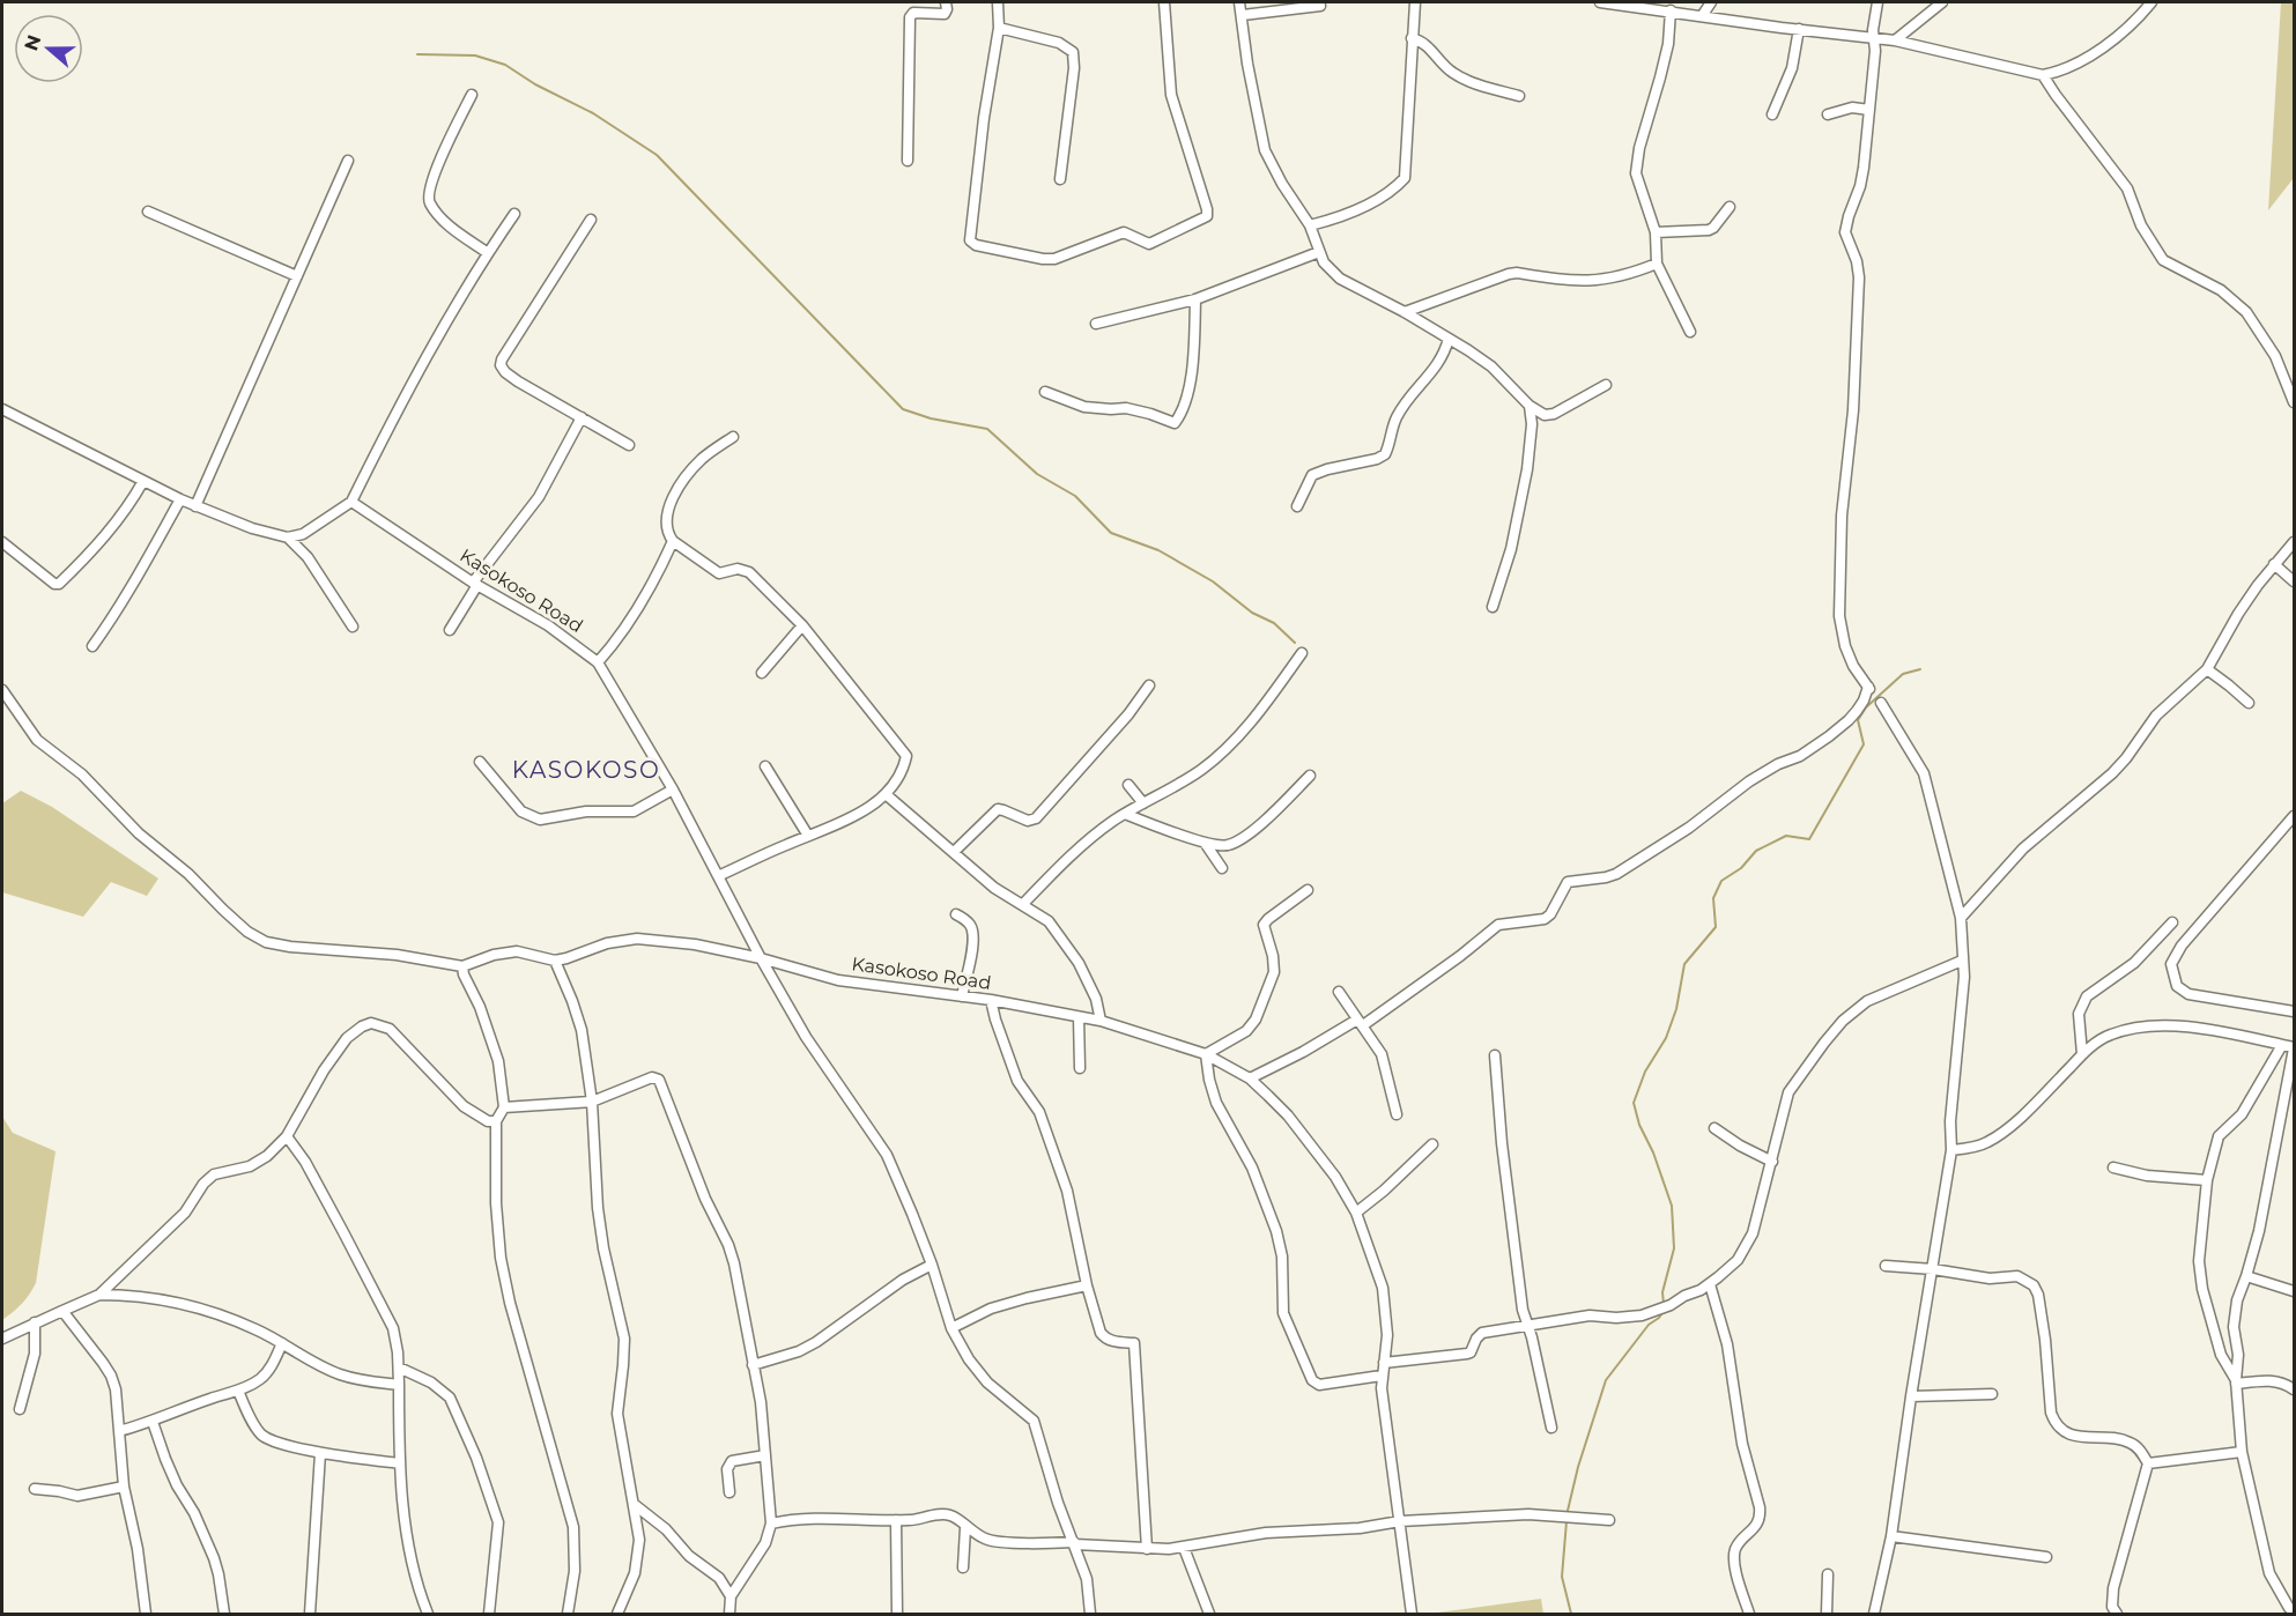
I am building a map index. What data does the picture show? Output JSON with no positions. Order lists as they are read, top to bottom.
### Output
{
  "streets": {
    "street": ["Kasokoso Road"]
  },
  "districts": ["KASOKOSO"],
  "north": "left"
}
